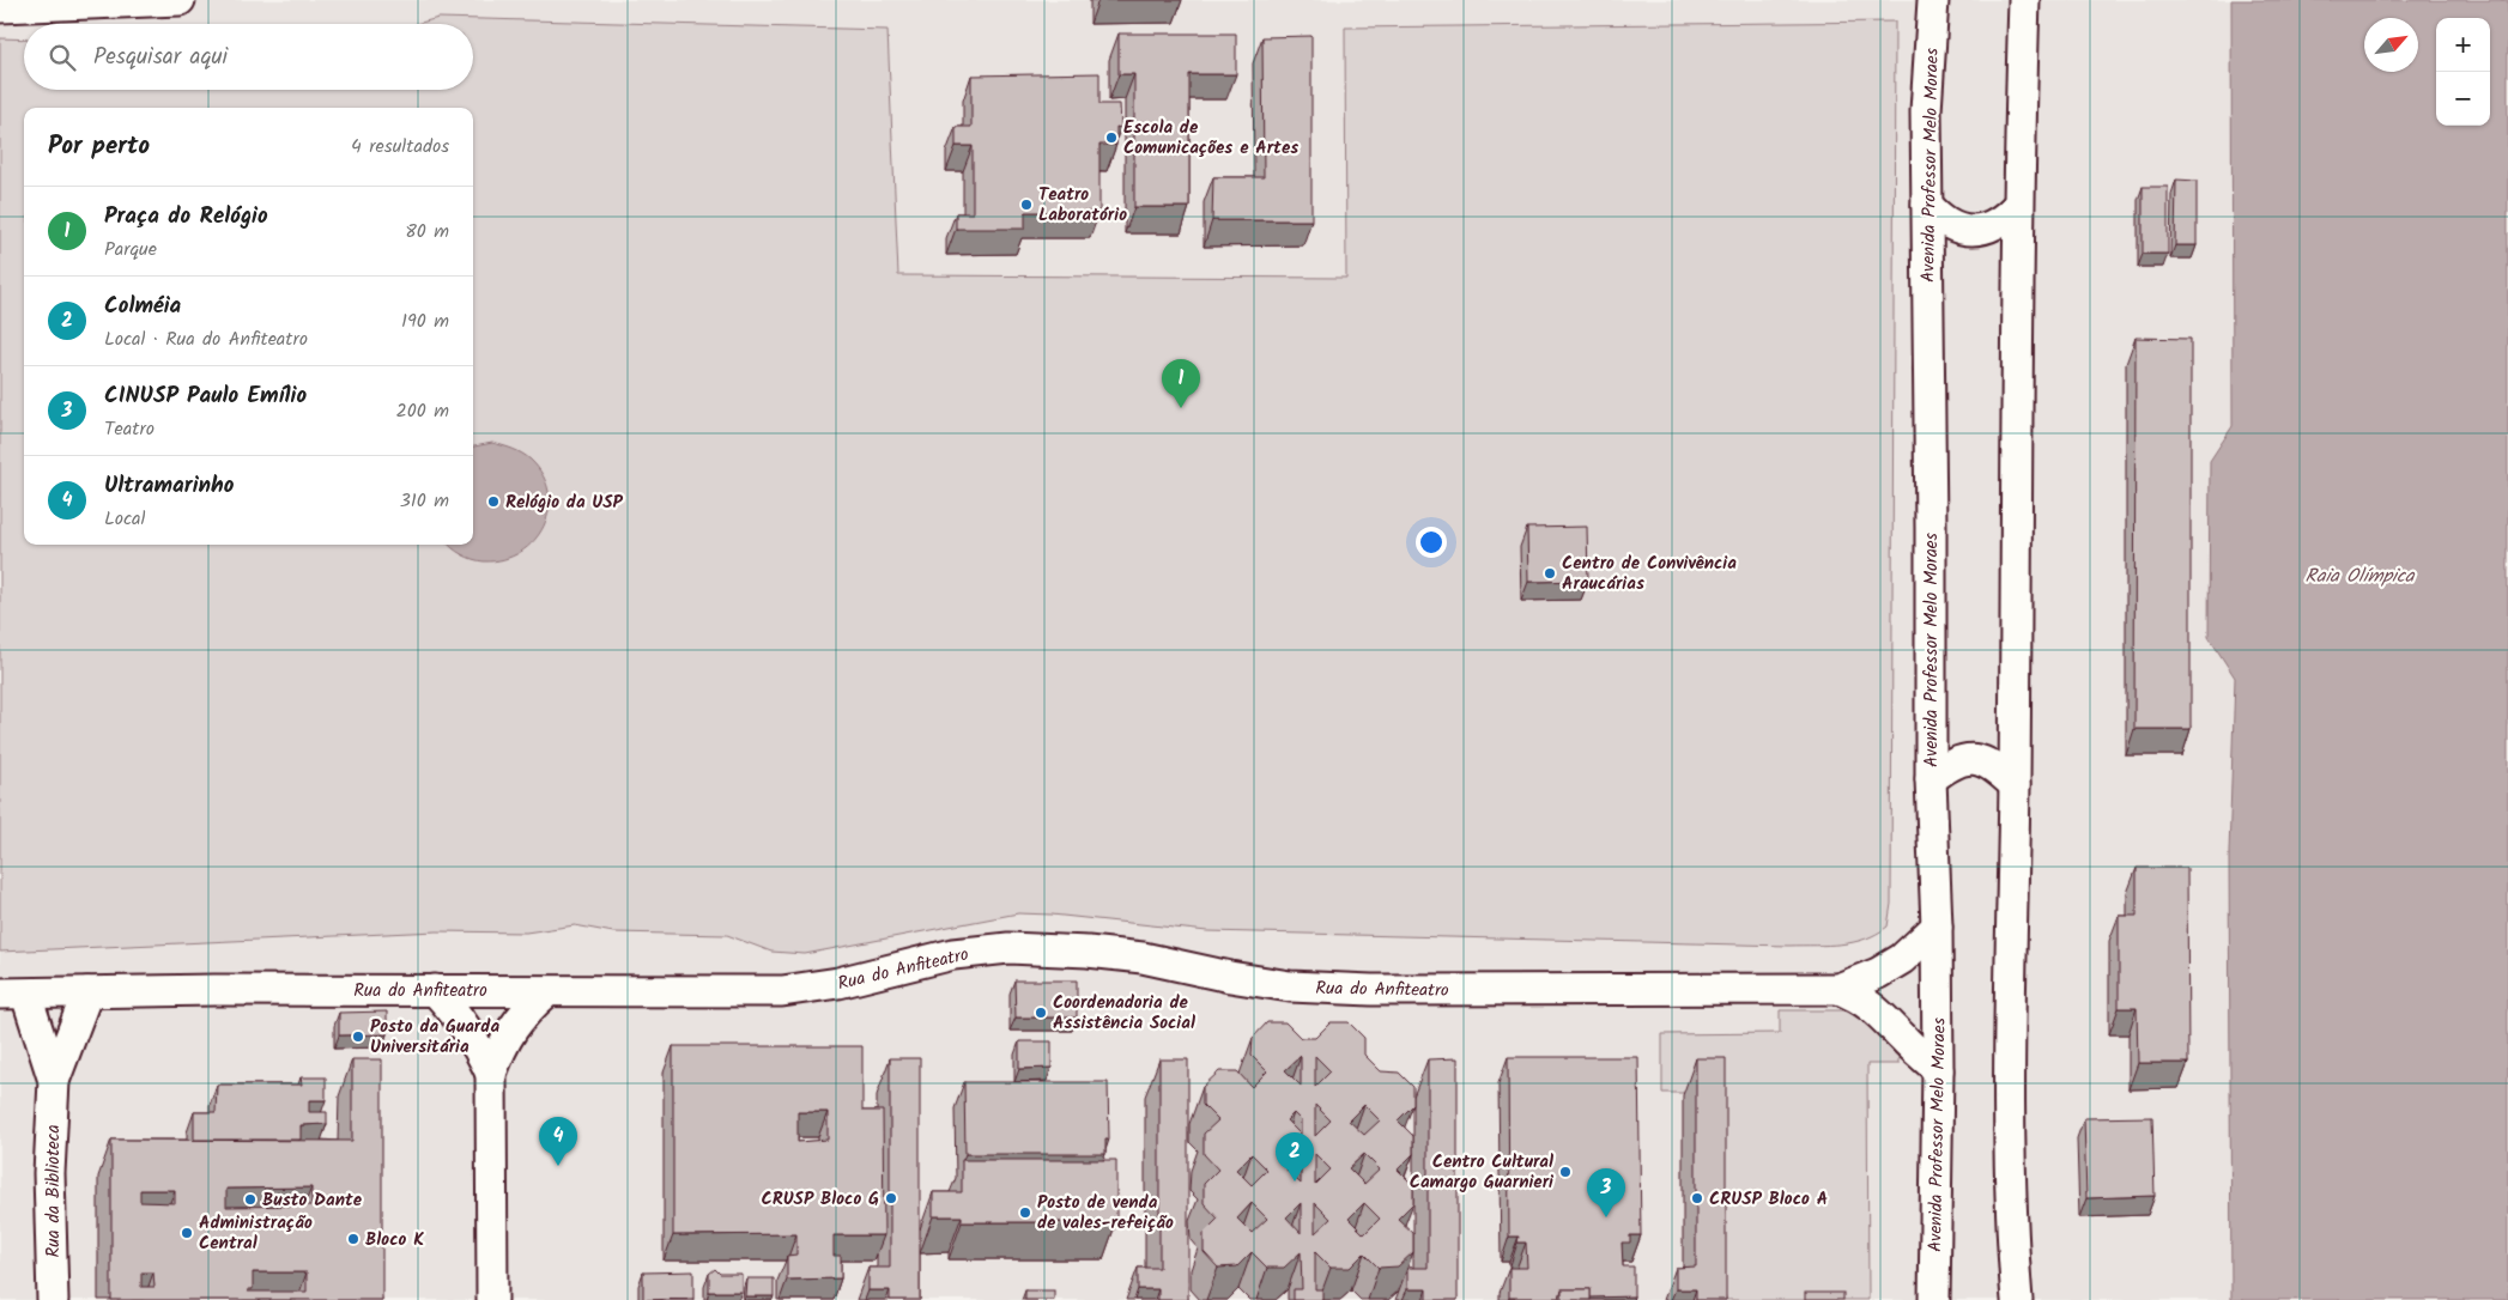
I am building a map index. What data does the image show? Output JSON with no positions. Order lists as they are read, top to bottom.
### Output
{
  "streets": {
    "street": ["Avenida Professor Melo Moraes", "Rua do Anfiteatro", "Rua da Biblioteca"]
  },
  "crossings": [
    ["Avenida Professor Melo Moraes", "Rua do Anfiteatro"],
    ["Rua do Anfiteatro", "Rua da Biblioteca"]
  ],
  "water": ["Raia Olímpica"],
  "places": [
    "Escola de Comunicações e Artes",
    "Teatro Laboratório",
    "Relógio da USP",
    "Centro de Convivência Araucárias",
    "Coordenadoria de Assistência Social",
    "Posto da Guarda Universitária",
    "Centro Cultural Camargo Guarnieri",
    "CRUSP Bloco G",
    "CRUSP Bloco A",
    "Busto Dante",
    "Posto de venda de vales-refeição",
    "Administração Central",
    "Bloco K"
  ],
  "north": "top right",
  "page": {
    "map_buttons": ["+", "−"],
    "search": "Pesquisar aqui",
    "heading": ["Por perto", "4 resultados"],
    "list": [
      {
        "mark": "1",
        "name": "Praça do Relógio",
        "note": "Parque",
        "value": "80 m"
      },
      {
        "mark": "2",
        "name": "Colméia",
        "note": "Local · Rua do Anfiteatro",
        "value": "190 m"
      },
      {
        "mark": "3",
        "name": "CINUSP Paulo Emílio",
        "note": "Teatro",
        "value": "200 m"
      },
      {
        "mark": "4",
        "name": "Ultramarinho",
        "note": "Local",
        "value": "310 m"
      }
    ],
    "pins": [
      "1",
      "4",
      "2",
      "3"
    ]
  }
}
